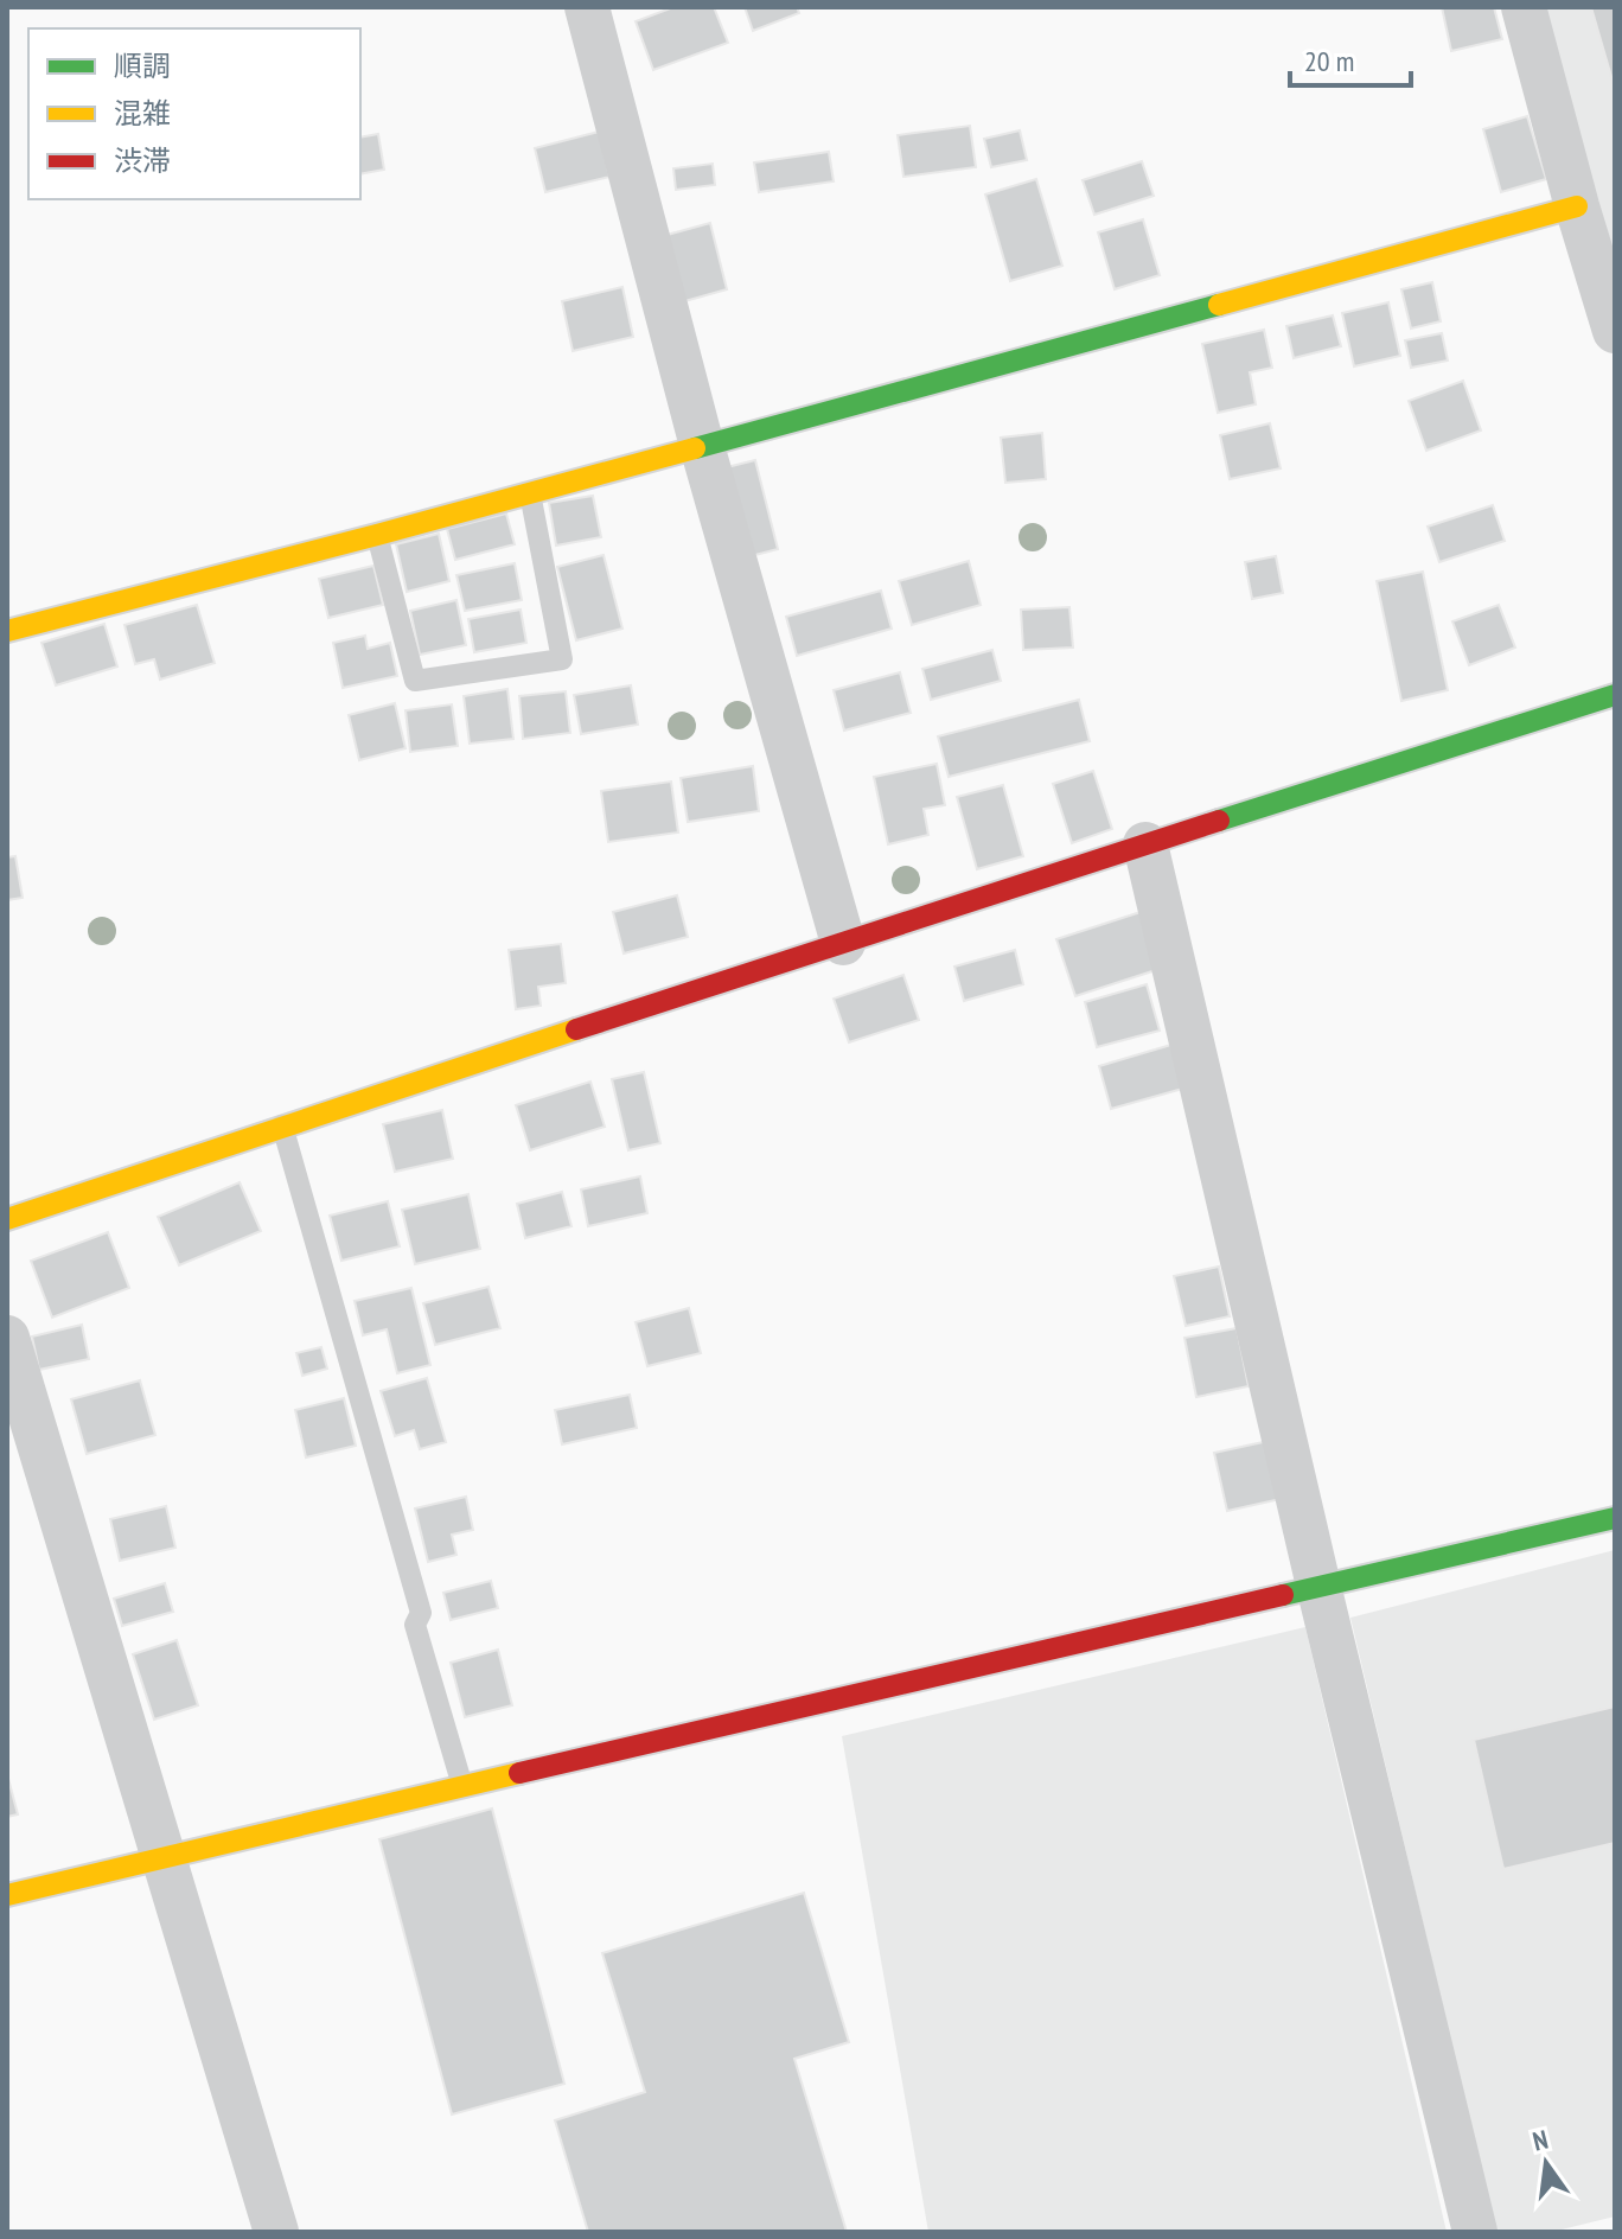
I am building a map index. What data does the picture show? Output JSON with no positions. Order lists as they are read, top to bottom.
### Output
{
  "legend": ["順調", "混雑", "渋滞"],
  "scale_bar": "20 m",
  "north": "top"
}
